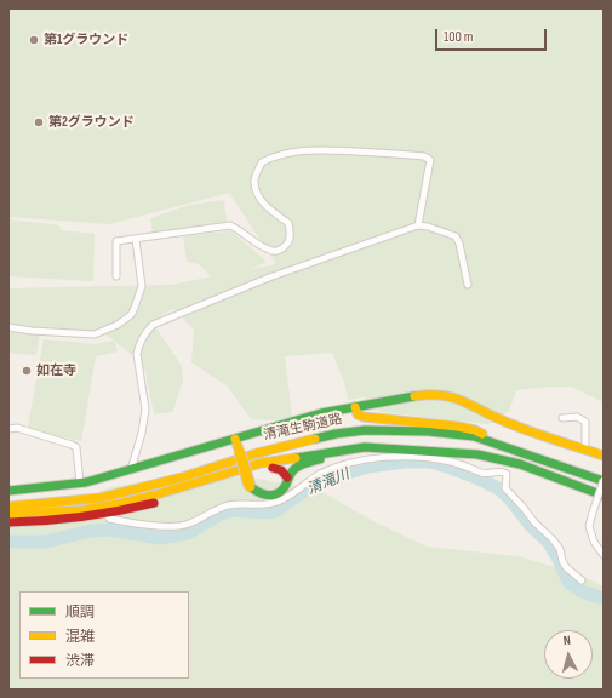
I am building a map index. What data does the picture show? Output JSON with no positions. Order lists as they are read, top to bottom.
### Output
{
  "streets": {
    "main road": ["清滝生駒道路"]
  },
  "water": ["清滝川"],
  "places": ["第1グラウンド", "第2グラウンド", "如在寺"],
  "legend": ["順調", "混雑", "渋滞"],
  "scale_bar": "100 m",
  "north": "top"
}
